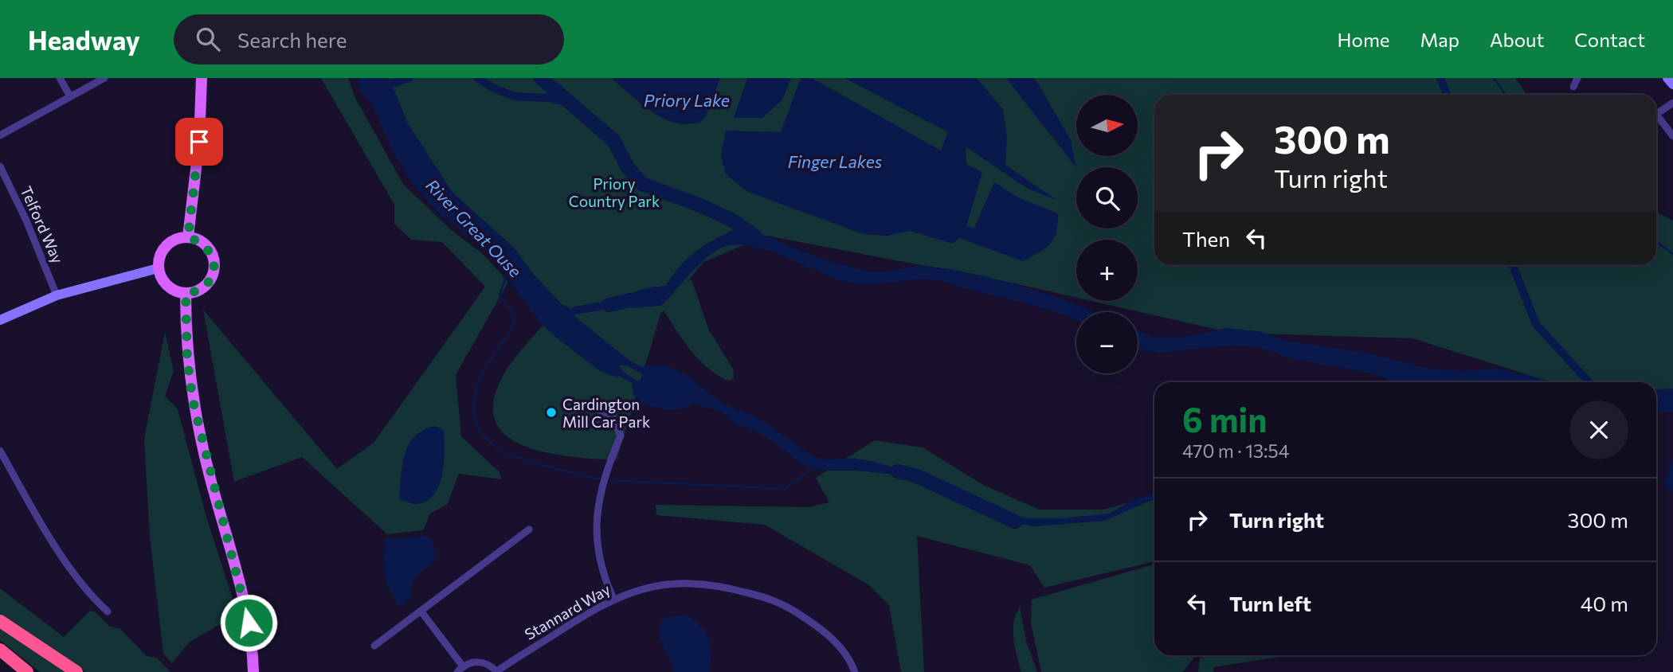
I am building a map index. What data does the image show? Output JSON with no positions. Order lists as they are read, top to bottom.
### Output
{
  "streets": {
    "street": ["Telford Way", "Stannard Way"]
  },
  "water": ["Priory Lake", "Finger Lakes", "River Great Ouse"],
  "parks": ["Priory Country Park"],
  "places": ["Cardington Mill Car Park"],
  "north": "right",
  "page": {
    "header": "Headway",
    "search": "Search here",
    "nav": [
      "Home",
      "Map",
      "About",
      "Contact"
    ],
    "map_buttons": ["+", "−"],
    "turn": ["300 m", "Turn right"],
    "then": "Then",
    "heading": ["6 min", "470 m · 13:54"],
    "list": [
      {
        "name": "Turn right",
        "value": "300 m"
      },
      {
        "name": "Turn left",
        "value": "40 m"
      }
    ]
  }
}
